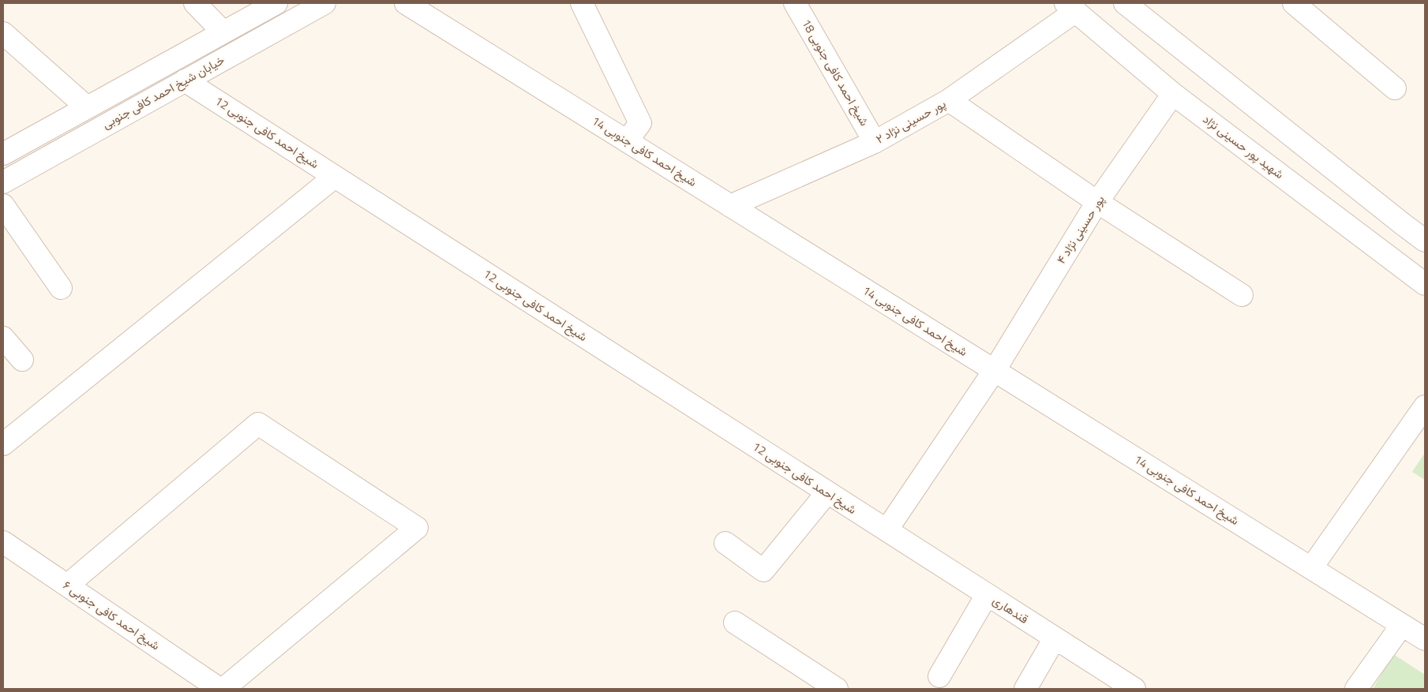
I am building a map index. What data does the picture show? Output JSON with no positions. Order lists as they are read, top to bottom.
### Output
{
  "streets": {
    "street": [
      "شیخ احمد کافی جنوبی 18",
      "خیابان شیخ احمد کافی جنوبی",
      "پور حسینی نژاد ۲",
      "شیخ احمد کافی جنوبی 12",
      "شهید پور حسینی نژاد",
      "شیخ احمد کافی جنوبی 14",
      "پور حسینی نژاد ۴",
      "قندهاری",
      "شیخ احمد کافی جنوبی ۶"
    ]
  },
  "crossings": [
    ["شیخ احمد کافی جنوبی 18", "پور حسینی نژاد ۲"],
    ["خیابان شیخ احمد کافی جنوبی", "شیخ احمد کافی جنوبی 12"],
    ["پور حسینی نژاد ۲", "شهید پور حسینی نژاد"],
    ["پور حسینی نژاد ۲", "شیخ احمد کافی جنوبی 14"],
    ["شیخ احمد کافی جنوبی 12", "پور حسینی نژاد ۴"],
    ["شیخ احمد کافی جنوبی 12", "قندهاری"],
    ["شهید پور حسینی نژاد", "پور حسینی نژاد ۴"],
    ["شیخ احمد کافی جنوبی 14", "پور حسینی نژاد ۴"],
    ["پور حسینی نژاد ۴", "قندهاری"]
  ]
}
